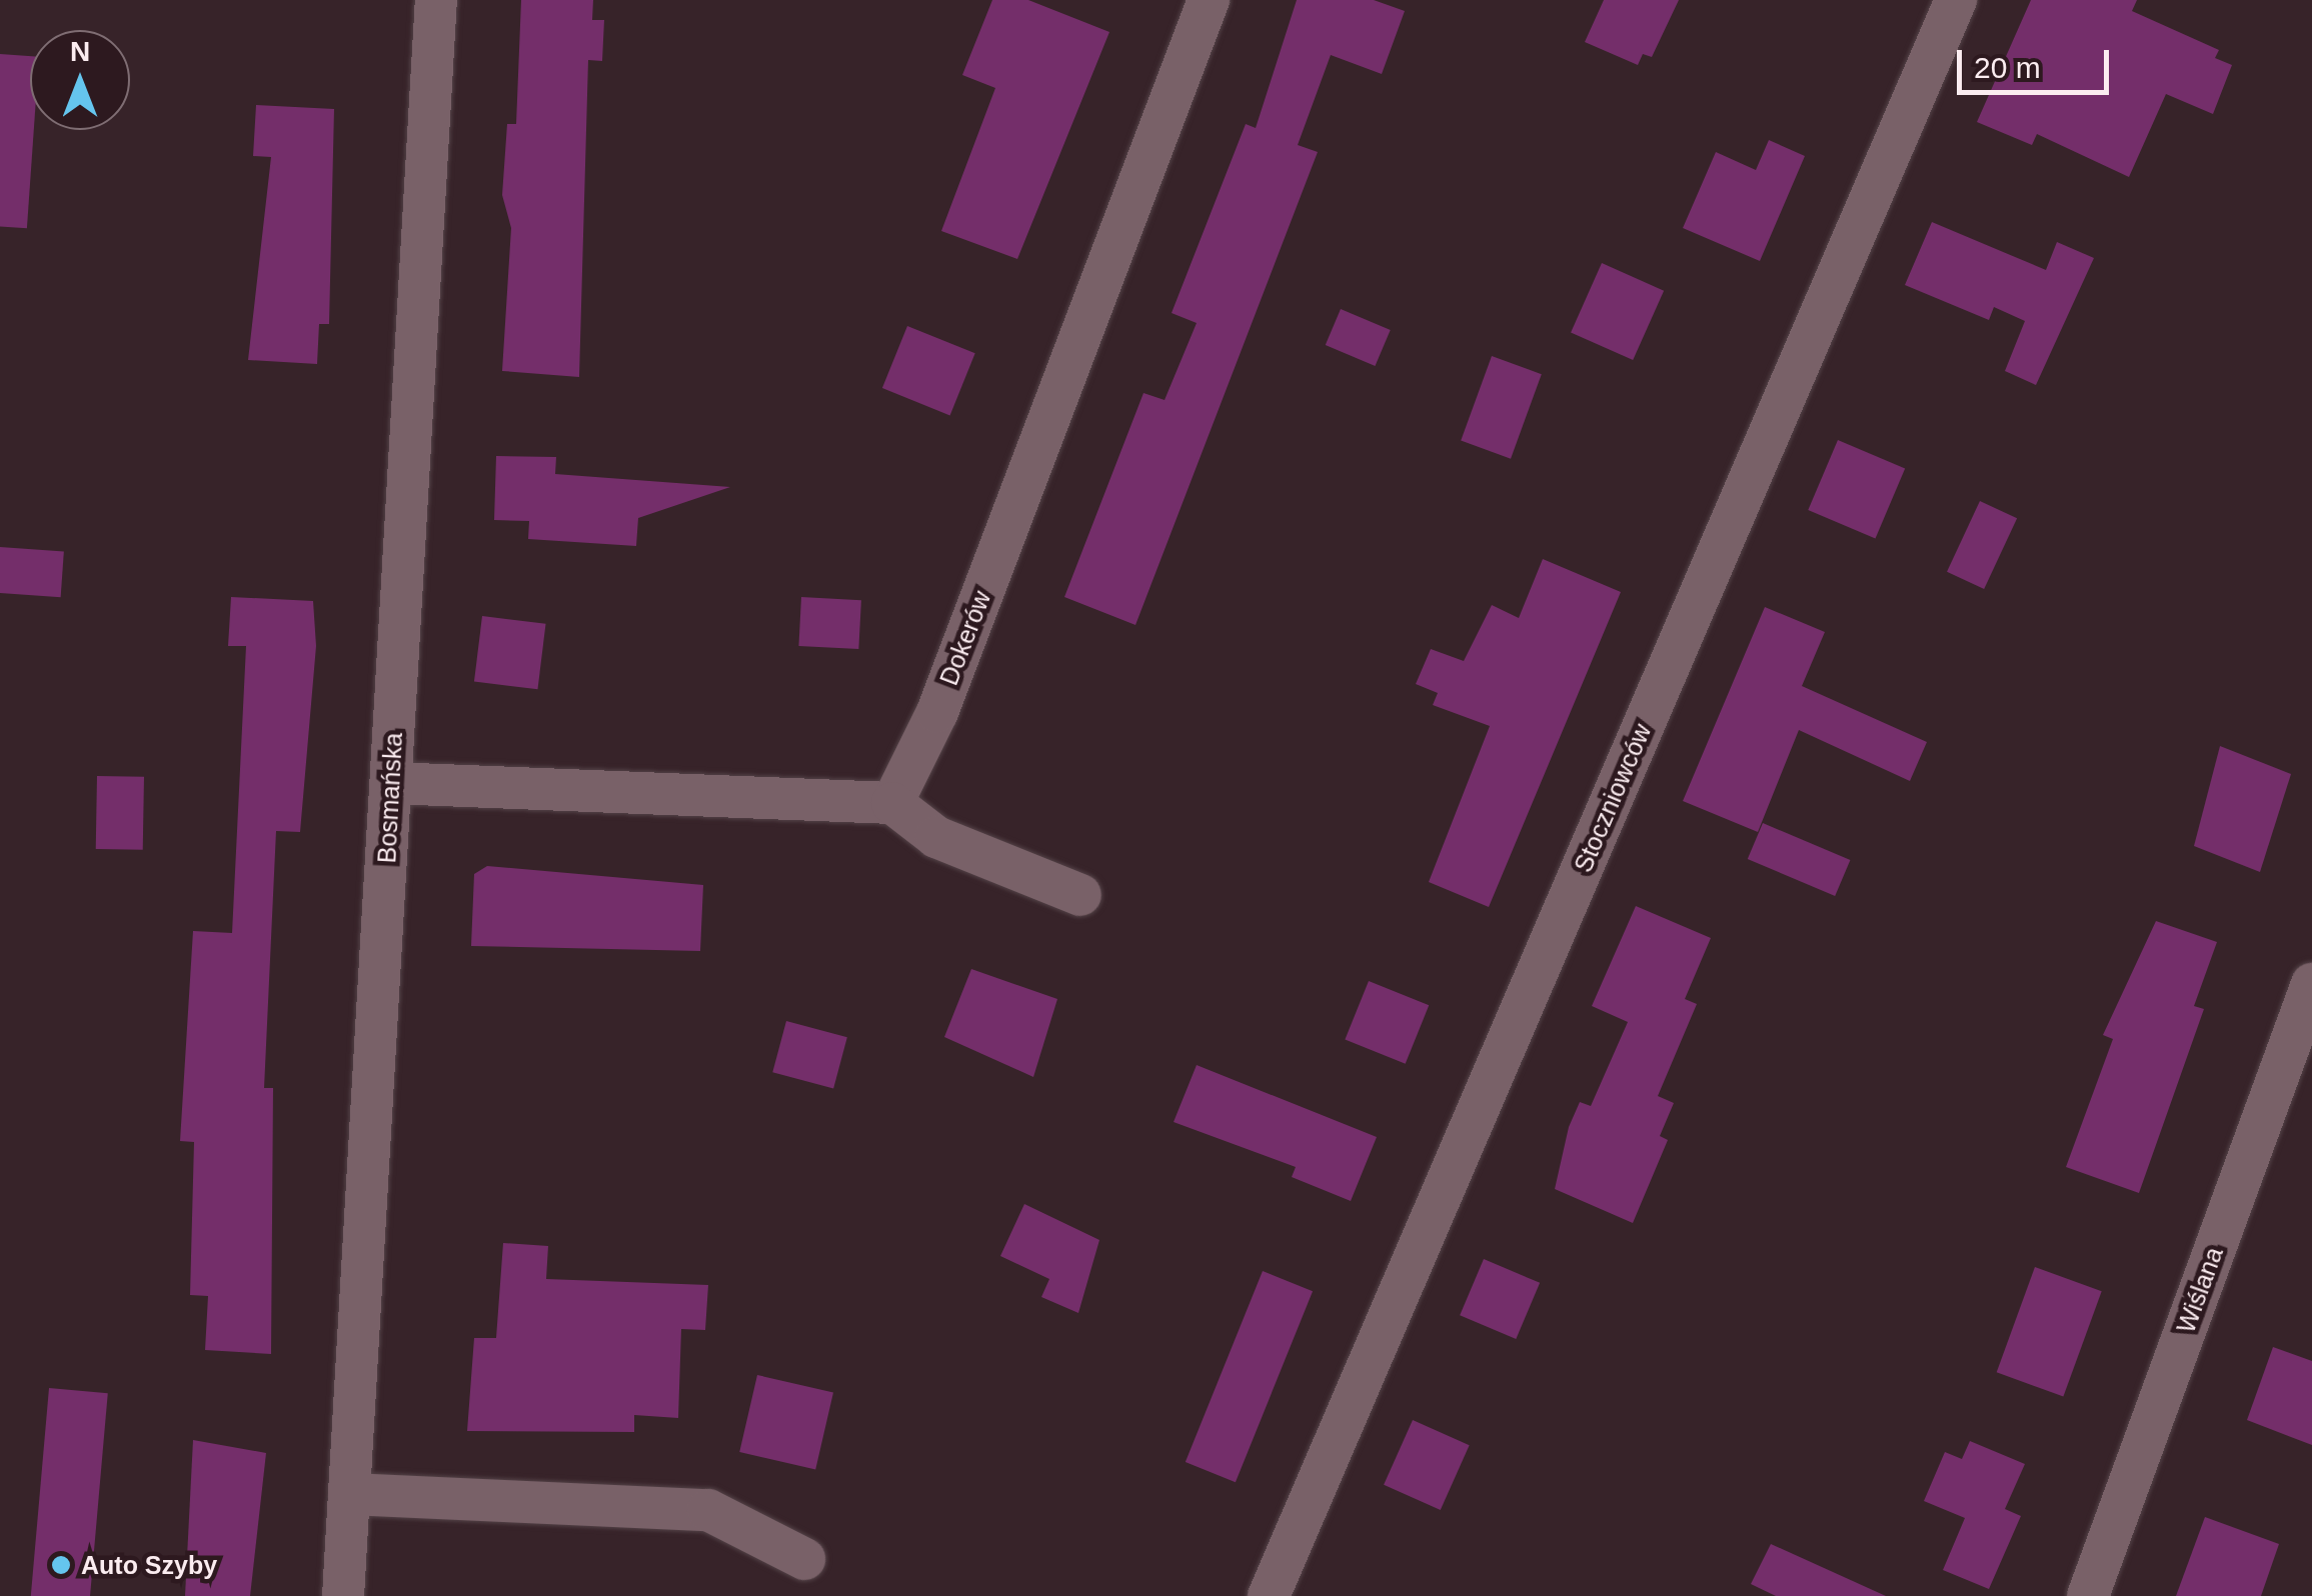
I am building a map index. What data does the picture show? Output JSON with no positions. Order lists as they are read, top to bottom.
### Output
{
  "streets": {
    "street": [
      "Dokerów",
      "Bosmańska",
      "Stoczniowców",
      "Wiślana"
    ]
  },
  "places": ["Auto Szyby"],
  "scale_bar": "20 m",
  "north": "top"
}
